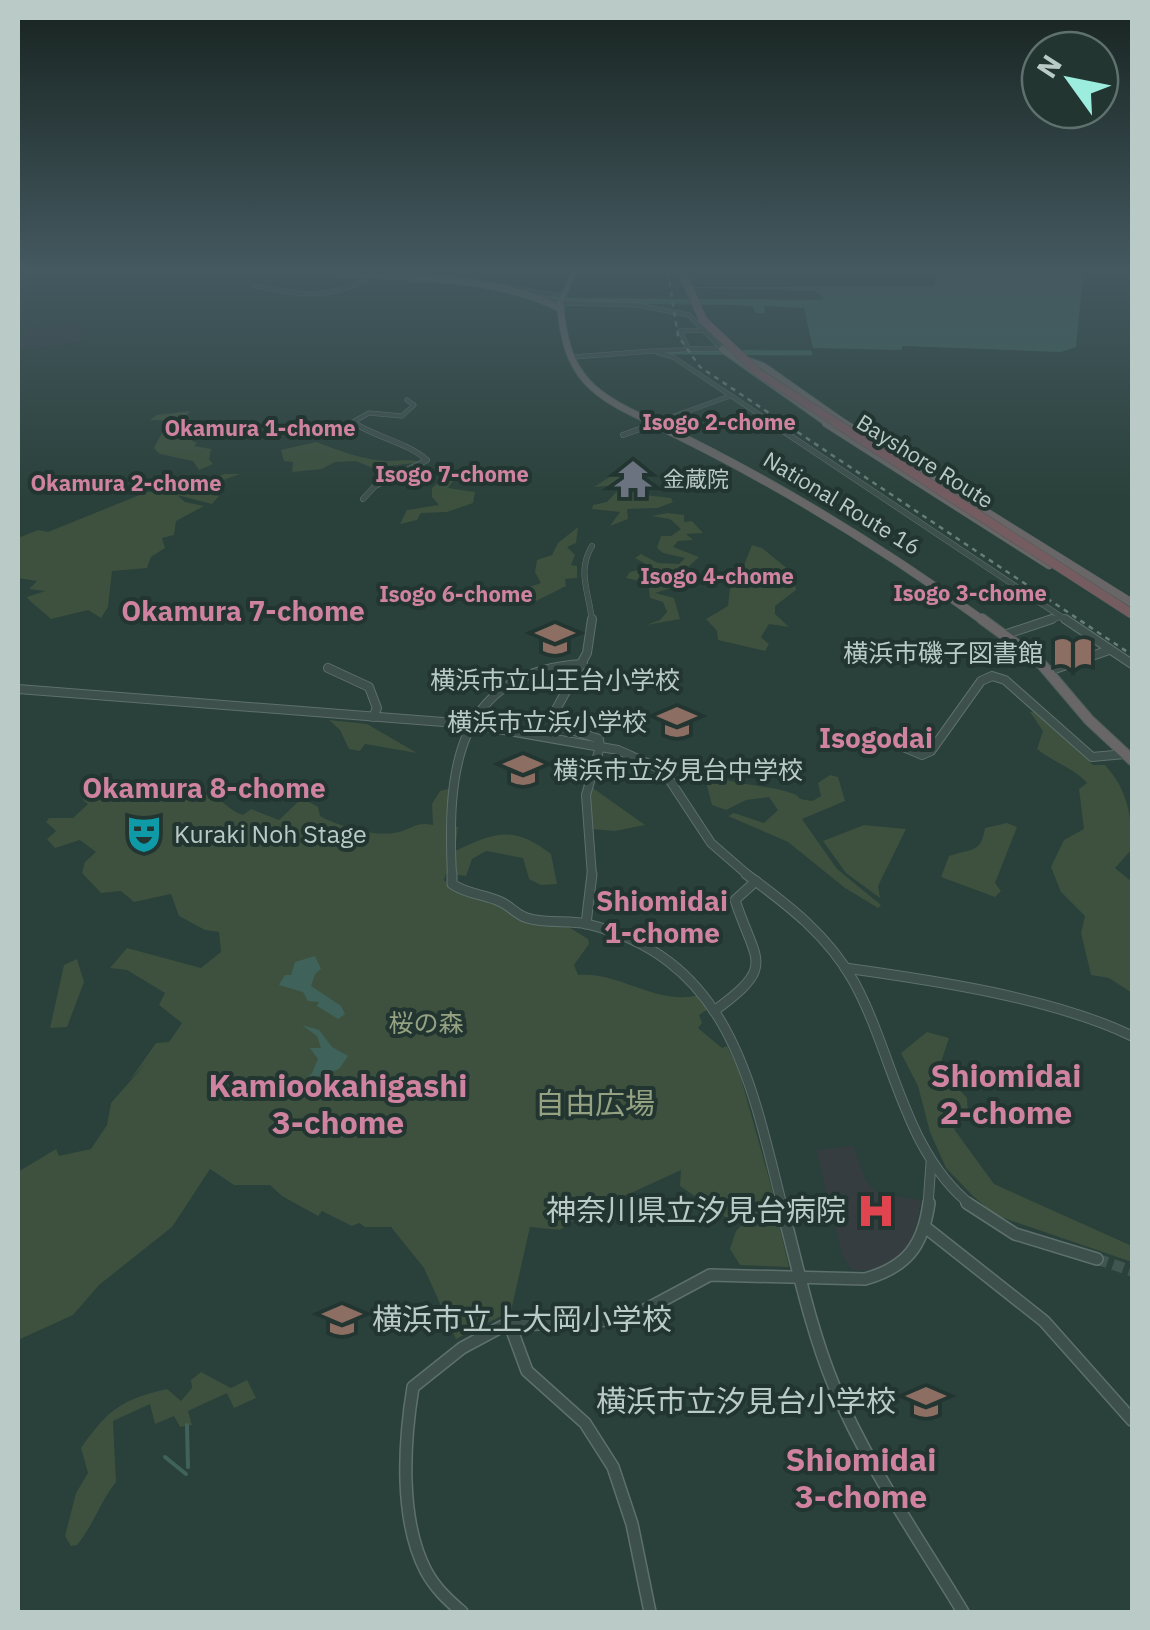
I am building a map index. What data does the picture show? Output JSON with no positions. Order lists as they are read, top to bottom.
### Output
{
  "streets": {
    "highway": ["Bayshore Route", "National Route 16"]
  },
  "districts": [
    "Isogo 2-chome",
    "Okamura 1-chome",
    "Isogo 7-chome",
    "Okamura 2-chome",
    "Isogo 4-chome",
    "Isogo 3-chome",
    "Isogo 6-chome",
    "Okamura 7-chome",
    "Isogodai",
    "Okamura 8-chome",
    "Shiomidai 1-chome",
    "Shiomidai 2-chome",
    "Kamiookahigashi 3-chome",
    "Shiomidai 3-chome"
  ],
  "parks": ["桜の森", "自由広場"],
  "places": {
    "temple": ["金蔵院"],
    "school or university": [
      "横浜市立山王台小学校",
      "横浜市立浜小学校",
      "横浜市立汐見台中学校",
      "横浜市立上大岡小学校",
      "横浜市立汐見台小学校"
    ],
    "library": ["横浜市磯子図書館"],
    "theatre": ["Kuraki Noh Stage"],
    "hospital": ["神奈川県立汐見台病院"]
  },
  "north": "top left"
}
